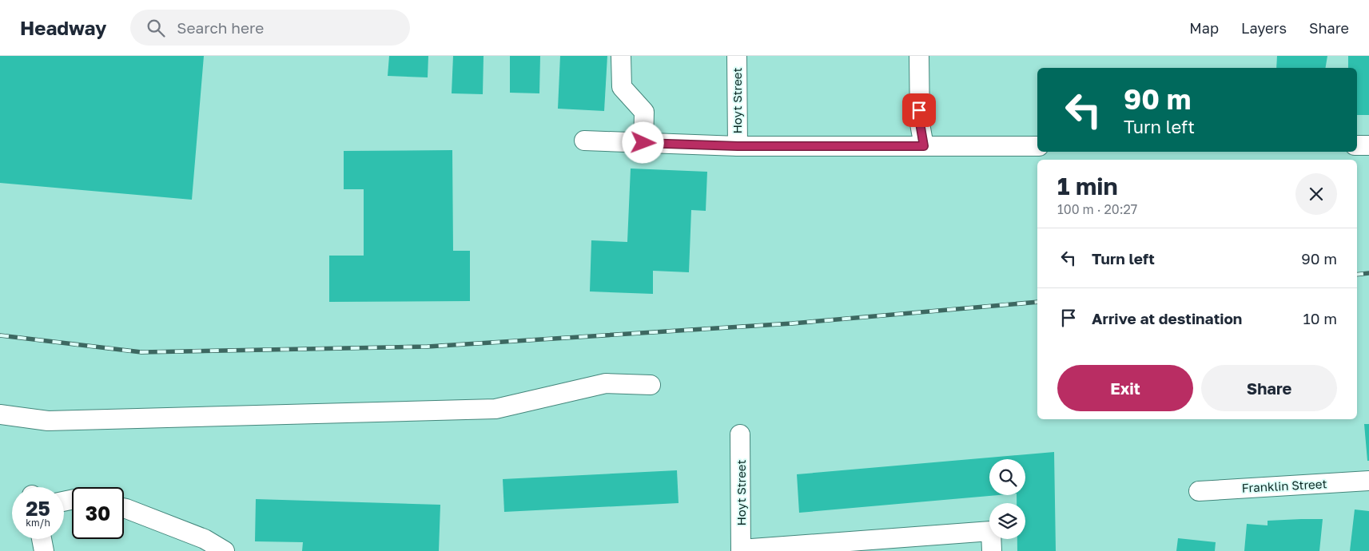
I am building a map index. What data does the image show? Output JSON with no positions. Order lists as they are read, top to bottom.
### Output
{
  "streets": {
    "street": ["Hoyt Street", "Franklin Street"]
  },
  "page": {
    "header": "Headway",
    "search": "Search here",
    "nav": ["Map", "Layers", "Share"],
    "turn": ["90 m", "Turn left"],
    "heading": ["1 min", "100 m · 20:27"],
    "list": [
      {
        "name": "Turn left",
        "value": "90 m"
      },
      {
        "name": "Arrive at destination",
        "value": "10 m"
      }
    ],
    "buttons": ["Exit", "Share"],
    "speed": "25 km/h",
    "limit": "30"
  }
}
